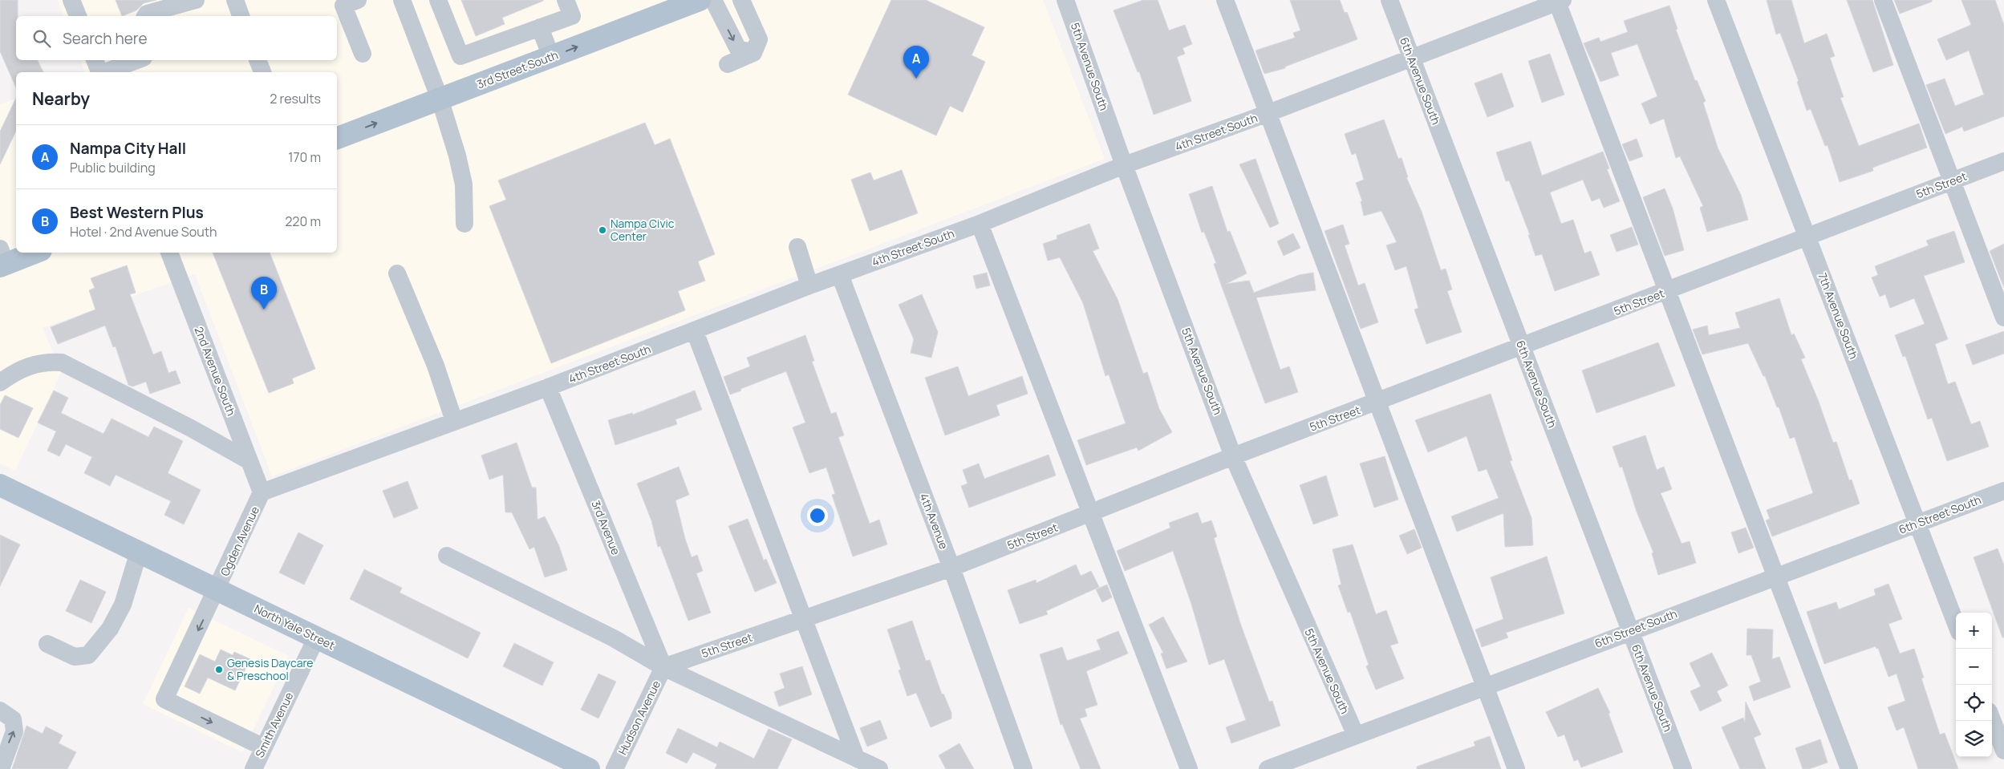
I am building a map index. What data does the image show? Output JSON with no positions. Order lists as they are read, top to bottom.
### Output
{
  "streets": {
    "main road": ["3rd Street South", "North Yale Street"],
    "street": [
      "5th Avenue South",
      "6th Avenue South",
      "4th Street South",
      "5th Street",
      "7th Avenue South",
      "2nd Avenue South",
      "6th Street South",
      "4th Avenue",
      "3rd Avenue",
      "Ogden Avenue",
      "Hudson Avenue",
      "Smith Avenue"
    ]
  },
  "crossings": [
    ["5th Avenue South", "4th Street South"],
    ["5th Avenue South", "5th Street"],
    ["5th Avenue South", "6th Street South"],
    ["6th Avenue South", "4th Street South"],
    ["6th Avenue South", "5th Street"],
    ["6th Avenue South", "6th Street South"],
    ["4th Street South", "2nd Avenue South"],
    ["4th Street South", "4th Avenue"],
    ["4th Street South", "3rd Avenue"],
    ["4th Street South", "Ogden Avenue"],
    ["5th Street", "7th Avenue South"],
    ["5th Street", "4th Avenue"],
    ["5th Street", "3rd Avenue"],
    ["5th Street", "Hudson Avenue"],
    ["7th Avenue South", "6th Street South"],
    ["2nd Avenue South", "Ogden Avenue"],
    ["3rd Avenue", "Hudson Avenue"],
    ["Ogden Avenue", "North Yale Street"],
    ["Ogden Avenue", "Smith Avenue"],
    ["North Yale Street", "Smith Avenue"]
  ],
  "one_way": ["3rd Street South"],
  "places": ["Nampa Civic Center", "Genesis Daycare & Preschool"],
  "page": {
    "search": "Search here",
    "pins": ["A", "B"],
    "heading": ["Nearby", "2 results"],
    "list": [
      {
        "mark": "A",
        "name": "Nampa City Hall",
        "note": "Public building",
        "value": "170 m"
      },
      {
        "mark": "B",
        "name": "Best Western Plus",
        "note": "Hotel · 2nd Avenue South",
        "value": "220 m"
      }
    ],
    "map_buttons": ["+", "−"]
  }
}
